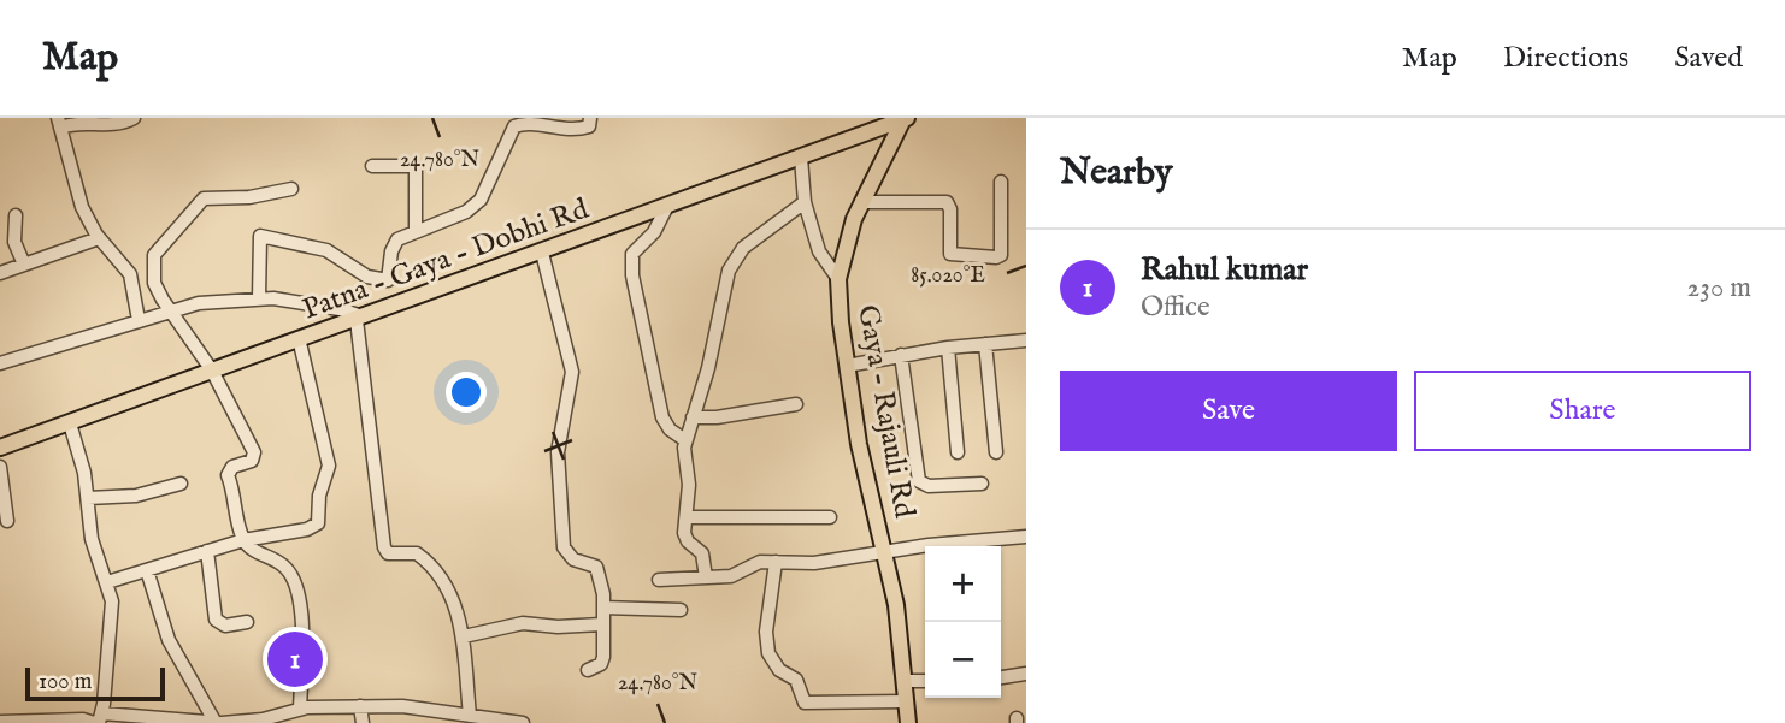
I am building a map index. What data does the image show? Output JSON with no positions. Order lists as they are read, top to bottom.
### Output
{
  "streets": {
    "main road": ["Patna - Gaya - Dobhi Rd", "Gaya - Rajauli Rd"]
  },
  "crossings": [
    ["Patna - Gaya - Dobhi Rd", "Gaya - Rajauli Rd"]
  ],
  "scale_bar": "100 m",
  "page": {
    "header": "Map",
    "nav": ["Map", "Directions", "Saved"],
    "heading": "Nearby",
    "list": [
      {
        "mark": "1",
        "name": "Rahul kumar",
        "note": "Office",
        "value": "230 m"
      }
    ],
    "buttons": ["Save", "Share"],
    "map_buttons": ["+", "−"],
    "pins": "1",
    "scale": "100 m"
  },
  "coordinates": ["24.780°N", "85.020°E"]
}
